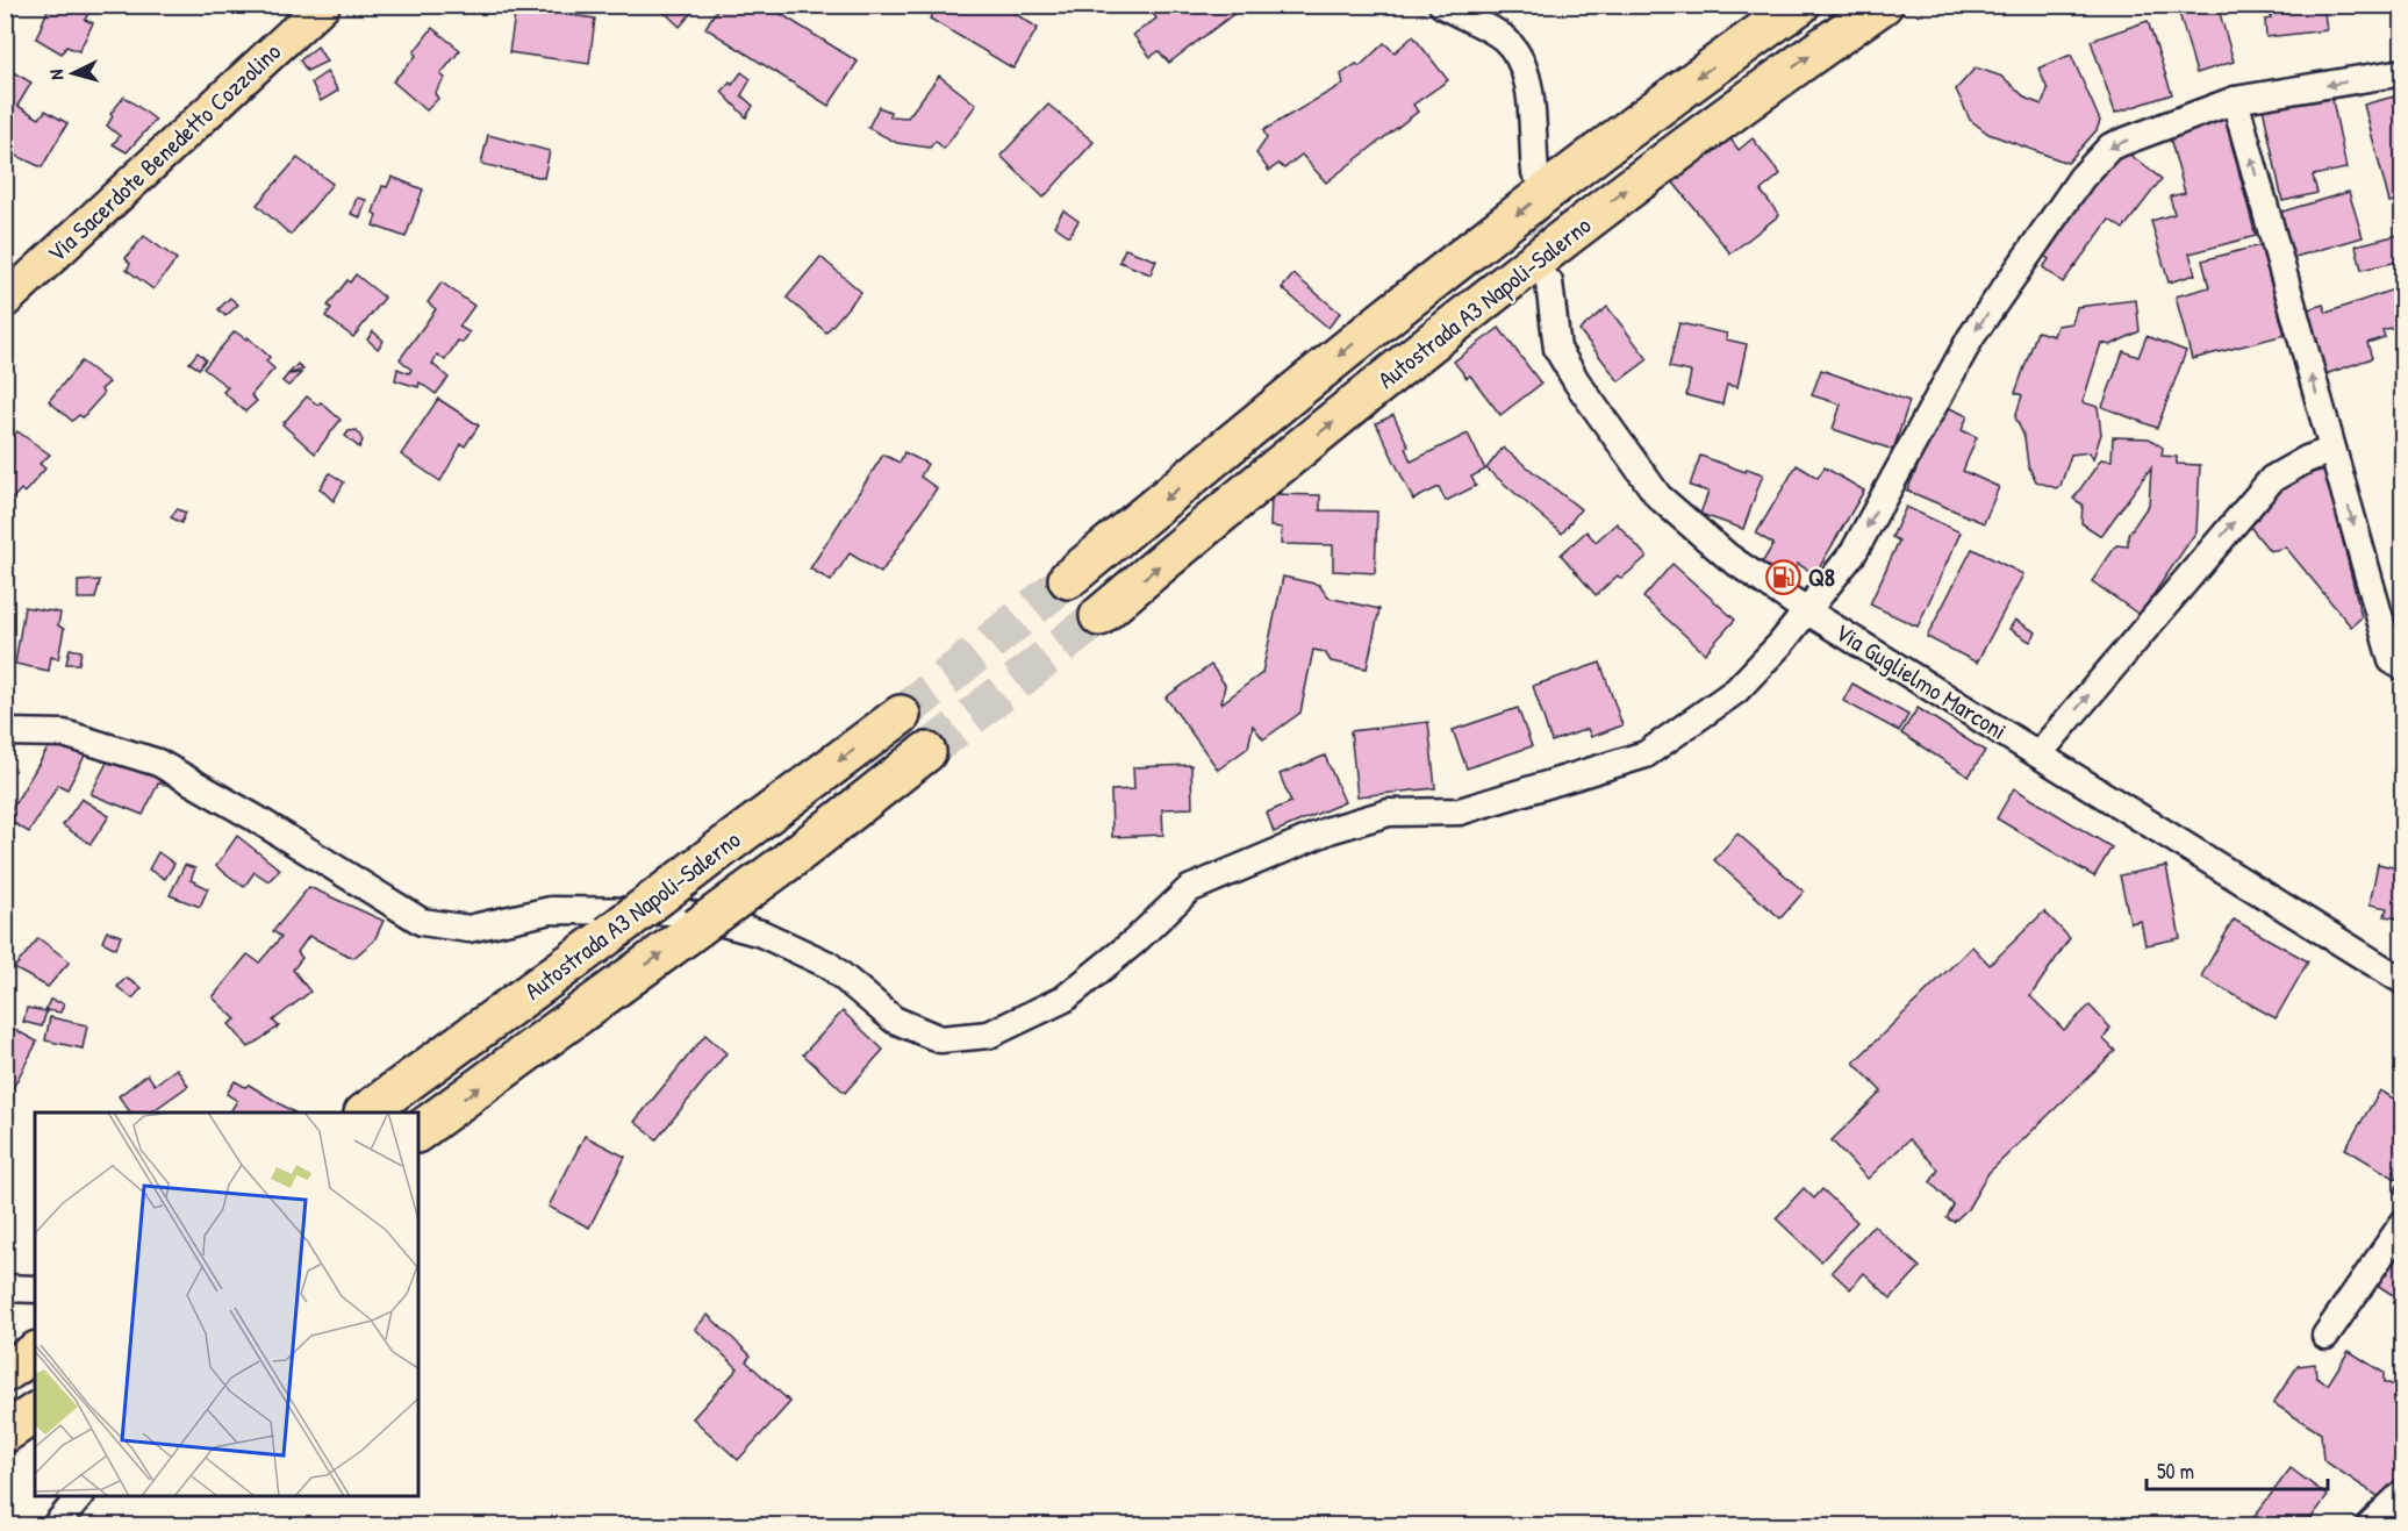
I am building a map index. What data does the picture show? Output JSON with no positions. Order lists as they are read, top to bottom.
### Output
{
  "streets": {
    "highway": ["Autostrada A3 Napoli-Salerno"],
    "main road": ["Via Sacerdote Benedetto Cozzolino"],
    "street": ["Via Guglielmo Marconi"]
  },
  "places": {
    "fuel station": ["Q8"]
  },
  "scale_bar": "50 m",
  "north": "left"
}
